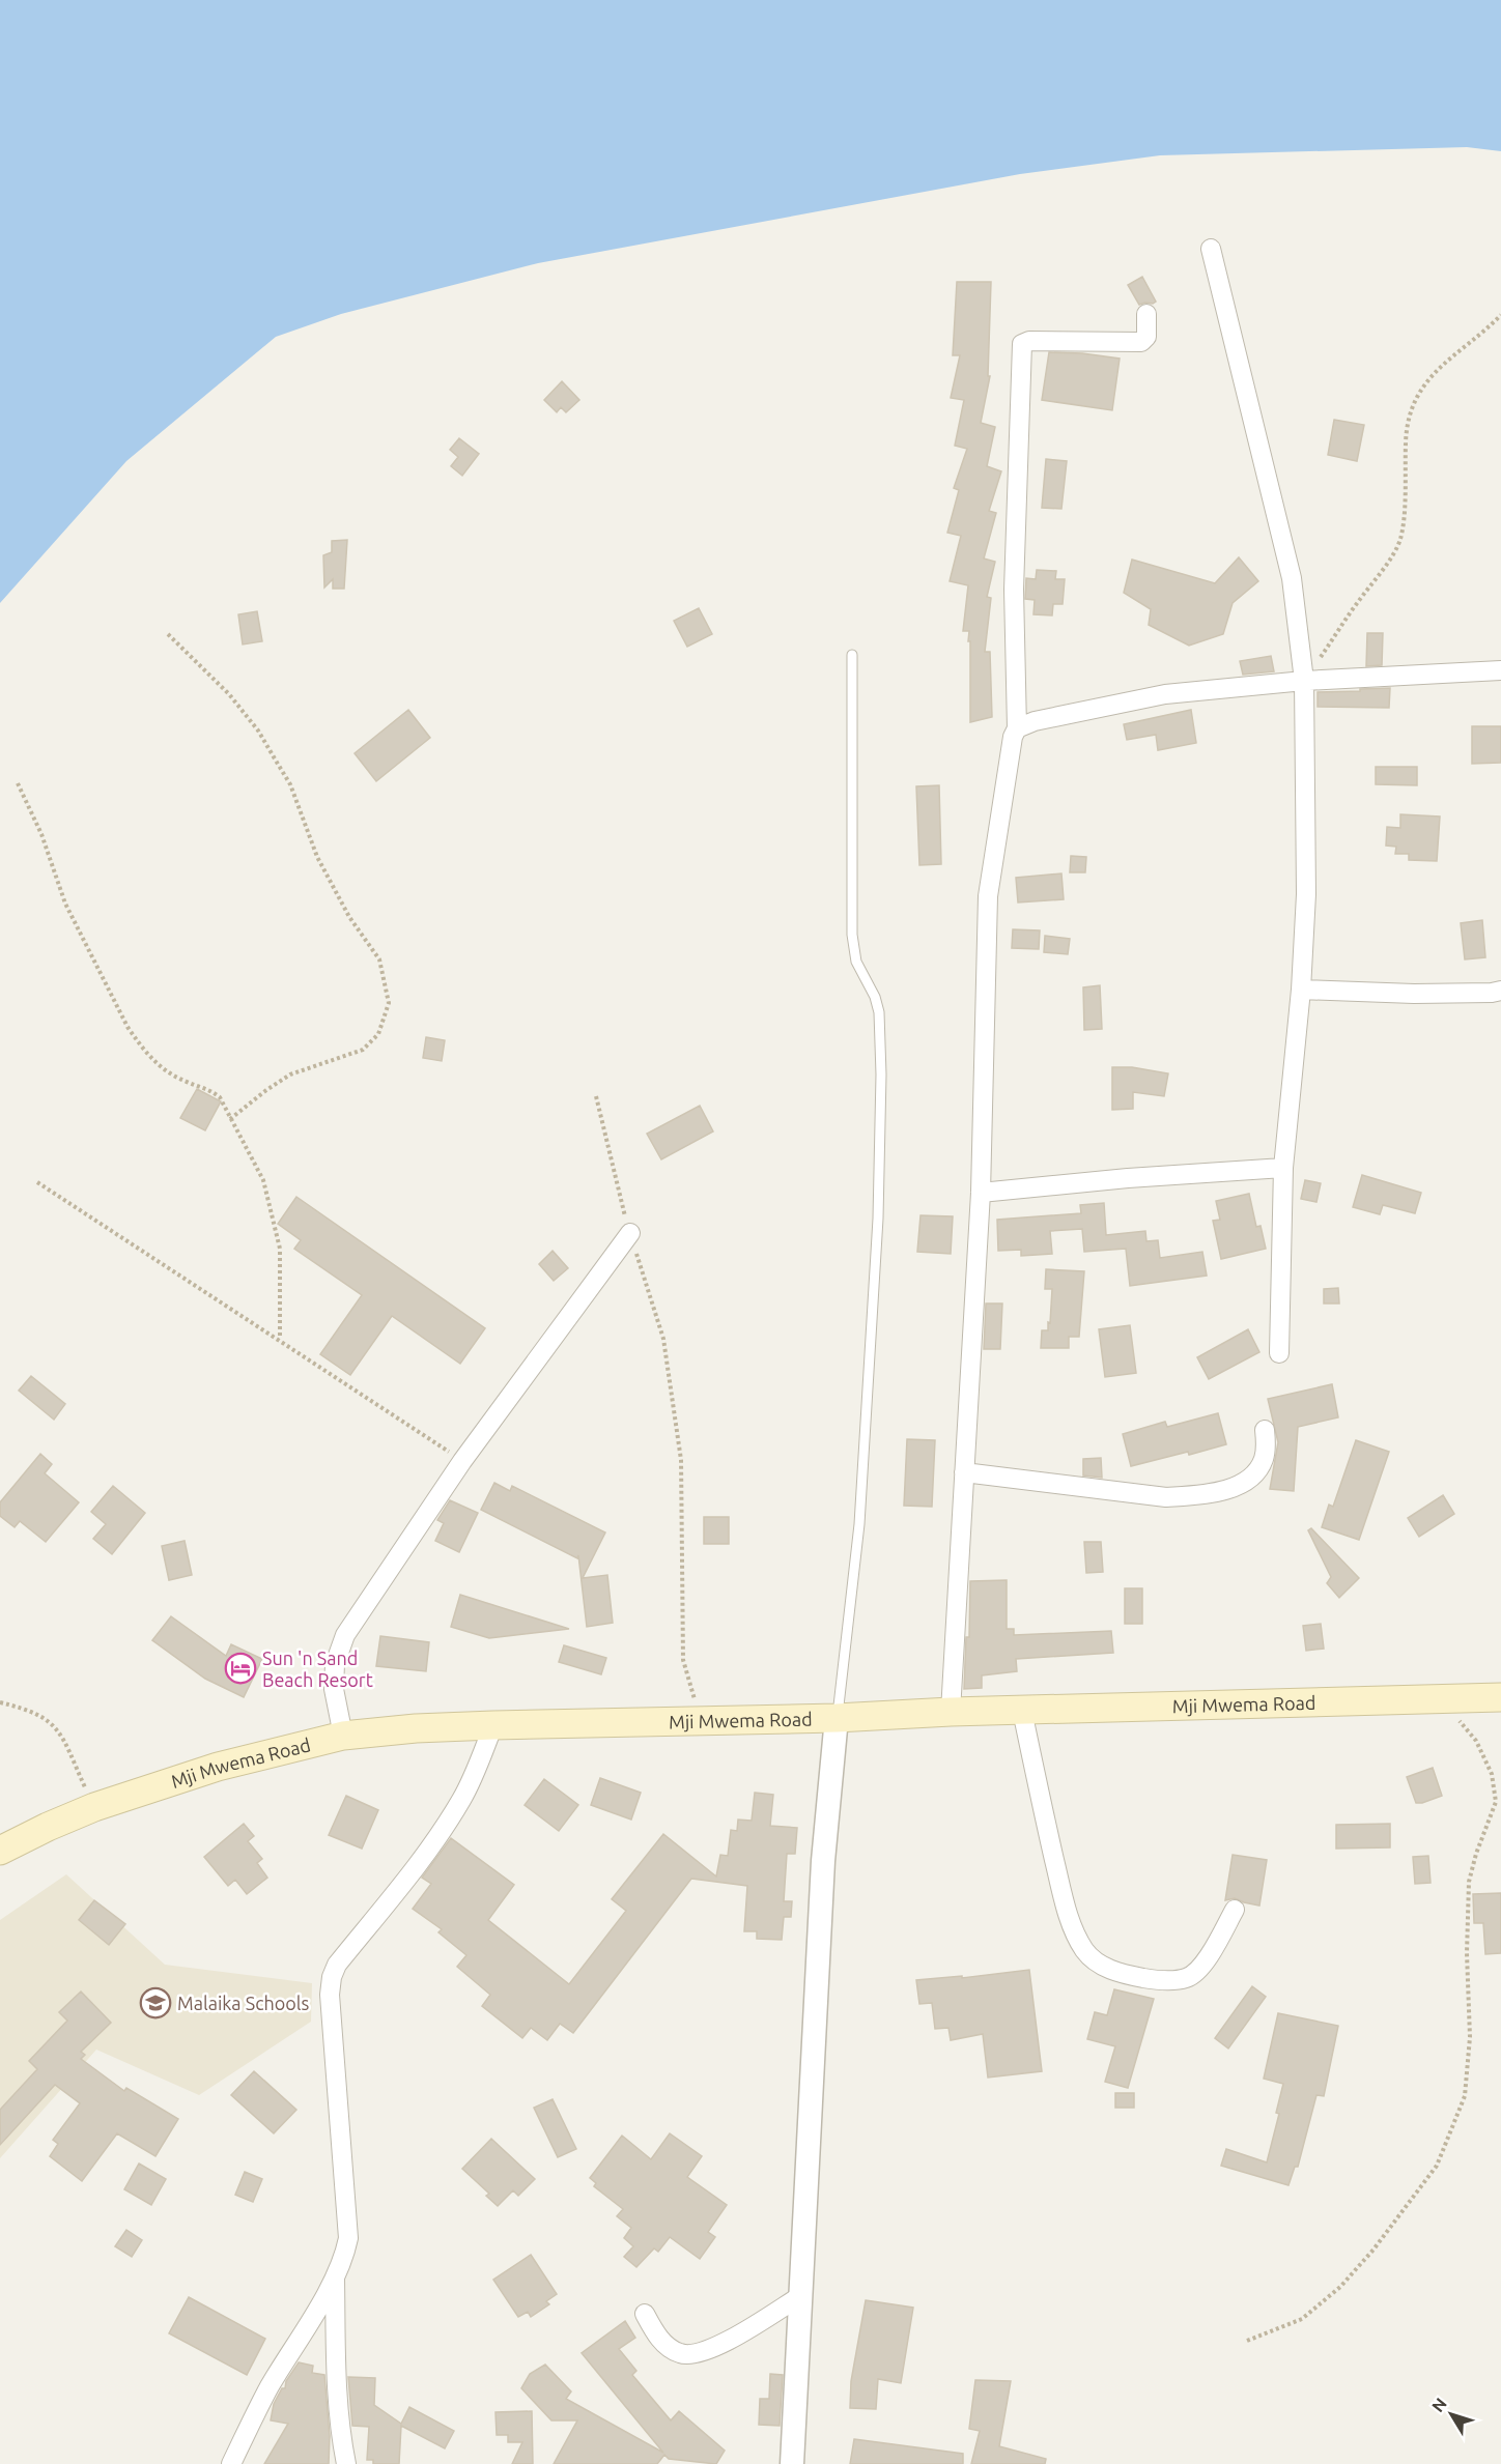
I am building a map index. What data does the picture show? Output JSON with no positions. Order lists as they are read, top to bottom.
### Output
{
  "streets": {
    "main road": ["Mji Mwema Road"]
  },
  "places": {
    "hotel": ["Sun 'n Sand Beach Resort"],
    "school or university": ["Malaika Schools"]
  },
  "north": "top left"
}
